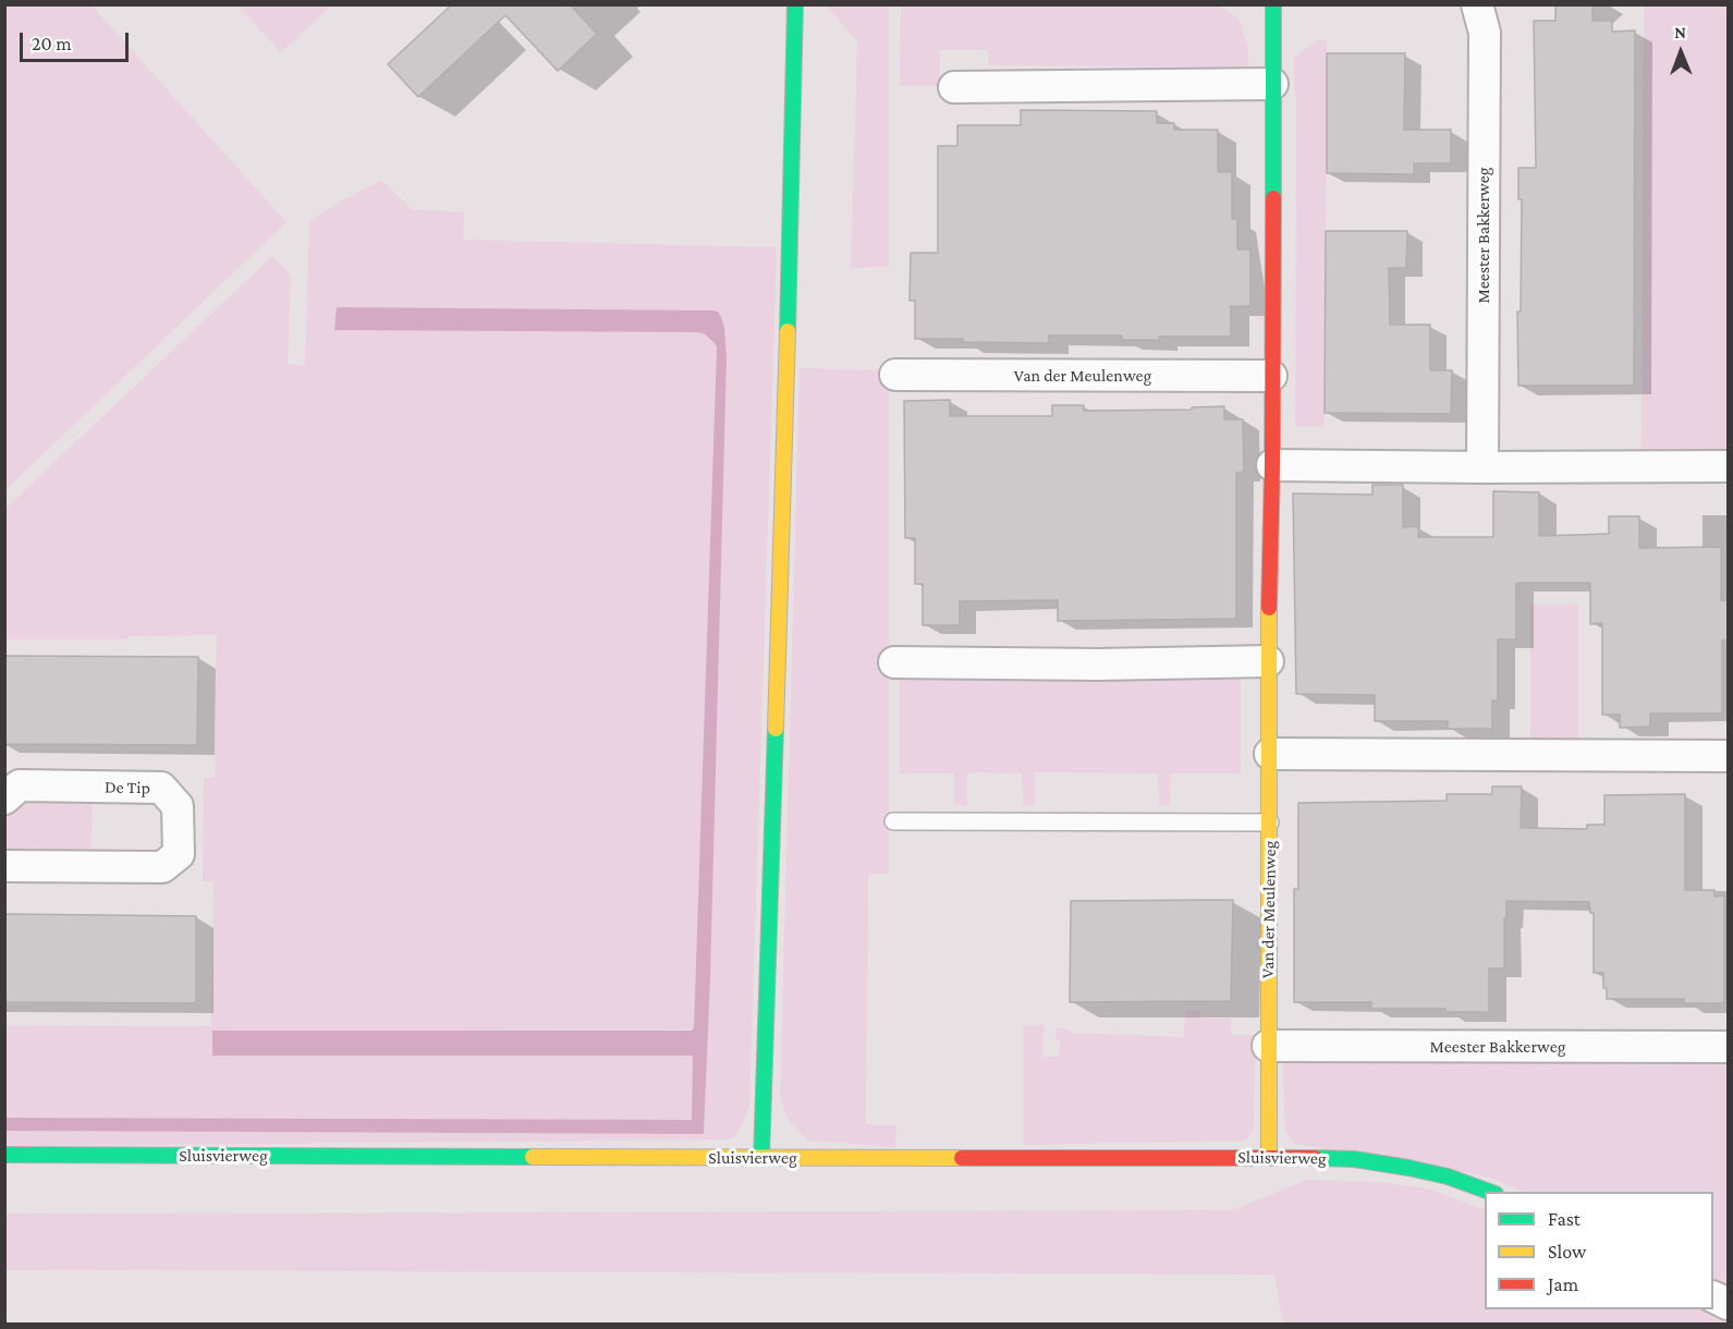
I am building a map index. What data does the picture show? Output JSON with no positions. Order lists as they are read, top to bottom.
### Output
{
  "streets": {
    "street": [
      "Meester Bakkerweg",
      "Van der Meulenweg",
      "De Tip",
      "Sluisvierweg"
    ]
  },
  "crossings": [
    ["Meester Bakkerweg", "Van der Meulenweg"],
    ["Van der Meulenweg", "Sluisvierweg"]
  ],
  "legend": ["Fast", "Slow", "Jam"],
  "scale_bar": "20 m",
  "north": "top"
}
